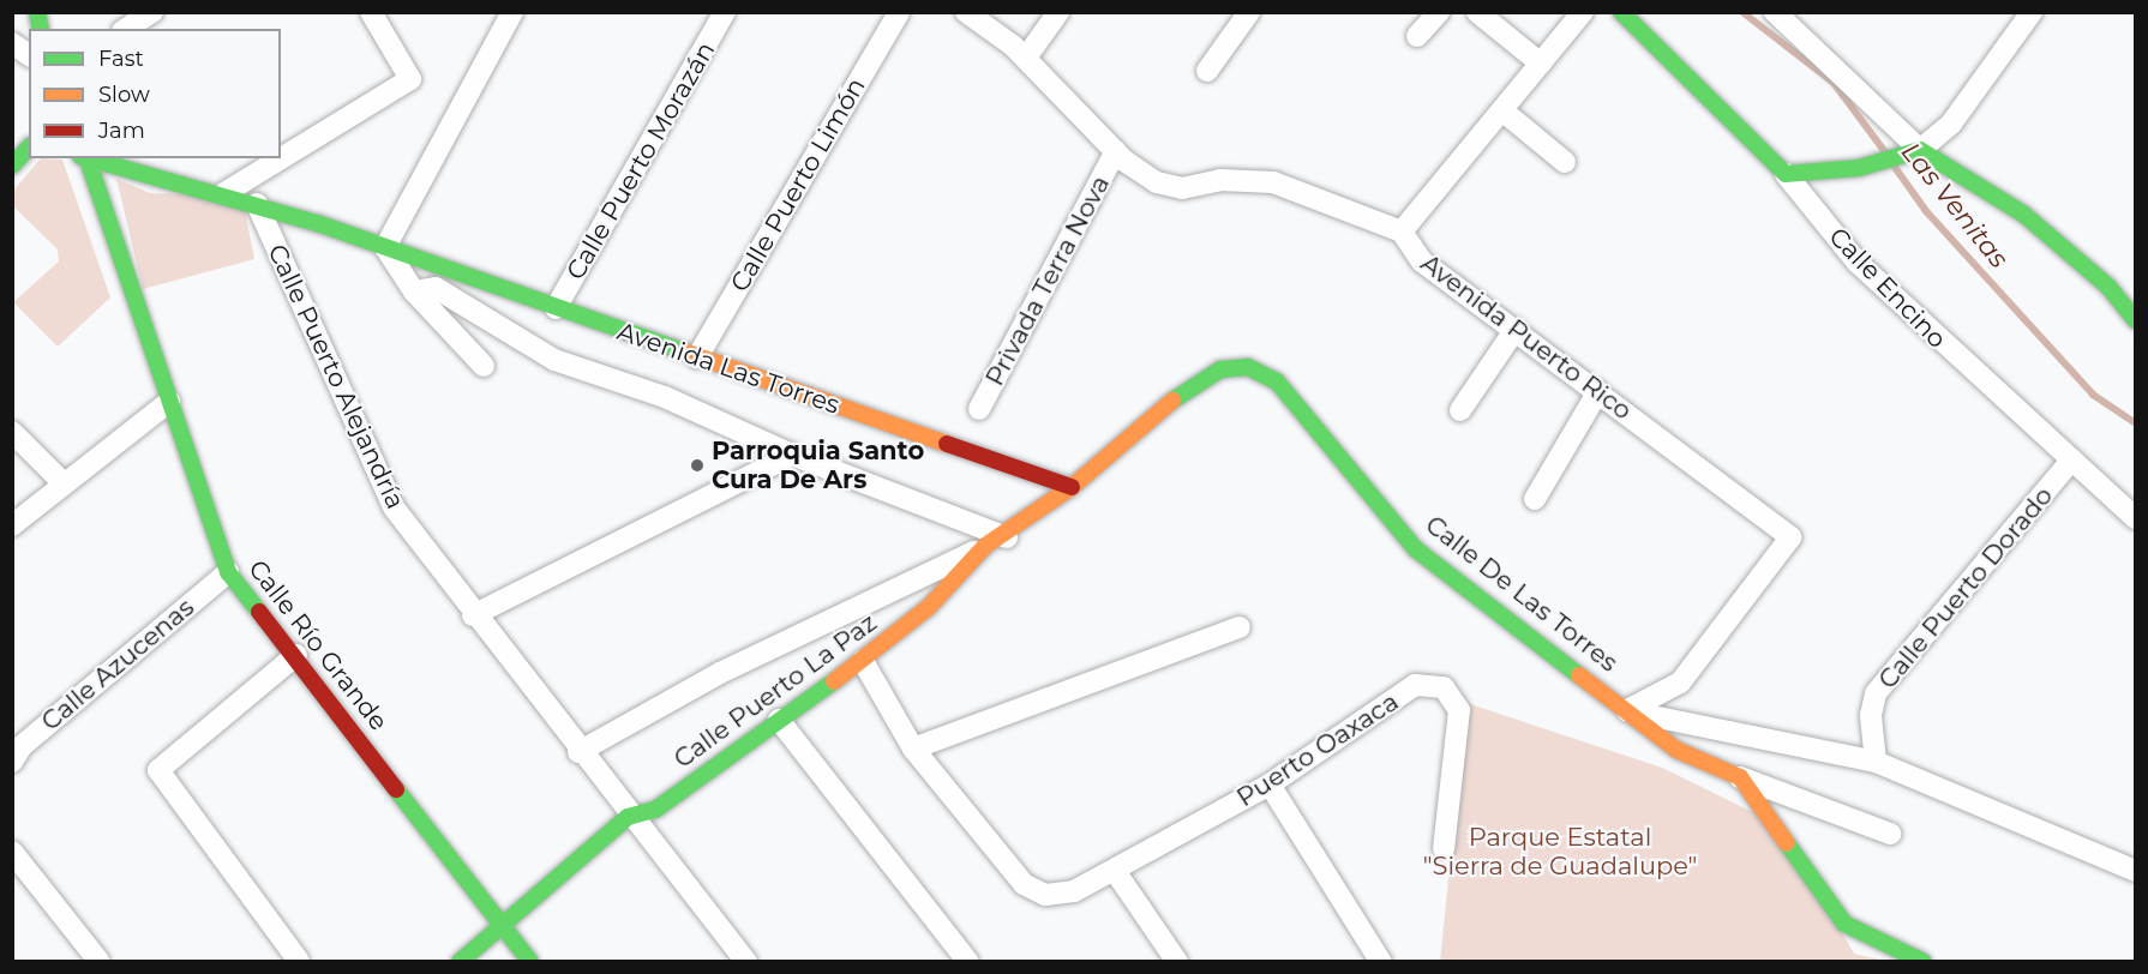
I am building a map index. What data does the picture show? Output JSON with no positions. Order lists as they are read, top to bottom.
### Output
{
  "streets": {
    "street": [
      "Calle Puerto Morazán",
      "Calle Puerto Limón",
      "Privada Terra Nova",
      "Calle Encino",
      "Avenida Puerto Rico",
      "Avenida Las Torres",
      "Calle Puerto Alejandría",
      "Calle Puerto Dorado",
      "Calle De Las Torres",
      "Calle Río Grande",
      "Calle Azucenas",
      "Calle Puerto La Paz",
      "Puerto Oaxaca"
    ]
  },
  "crossings": [
    ["Calle Puerto Morazán", "Avenida Las Torres"],
    ["Calle Puerto Limón", "Avenida Las Torres"],
    ["Privada Terra Nova", "Avenida Puerto Rico"],
    ["Calle Encino", "Calle Puerto Dorado"],
    ["Avenida Puerto Rico", "Calle De Las Torres"],
    ["Avenida Las Torres", "Calle Puerto Alejandría"],
    ["Avenida Las Torres", "Calle Puerto La Paz"],
    ["Calle Puerto Alejandría", "Calle Puerto La Paz"],
    ["Calle De Las Torres", "Calle Puerto La Paz"],
    ["Calle Río Grande", "Calle Azucenas"],
    ["Calle Río Grande", "Calle Puerto La Paz"]
  ],
  "water": ["Las Venitas"],
  "parks": ["Parque Estatal \"Sierra de Guadalupe\""],
  "places": ["Parroquia Santo Cura De Ars"],
  "legend": ["Fast", "Slow", "Jam"]
}
